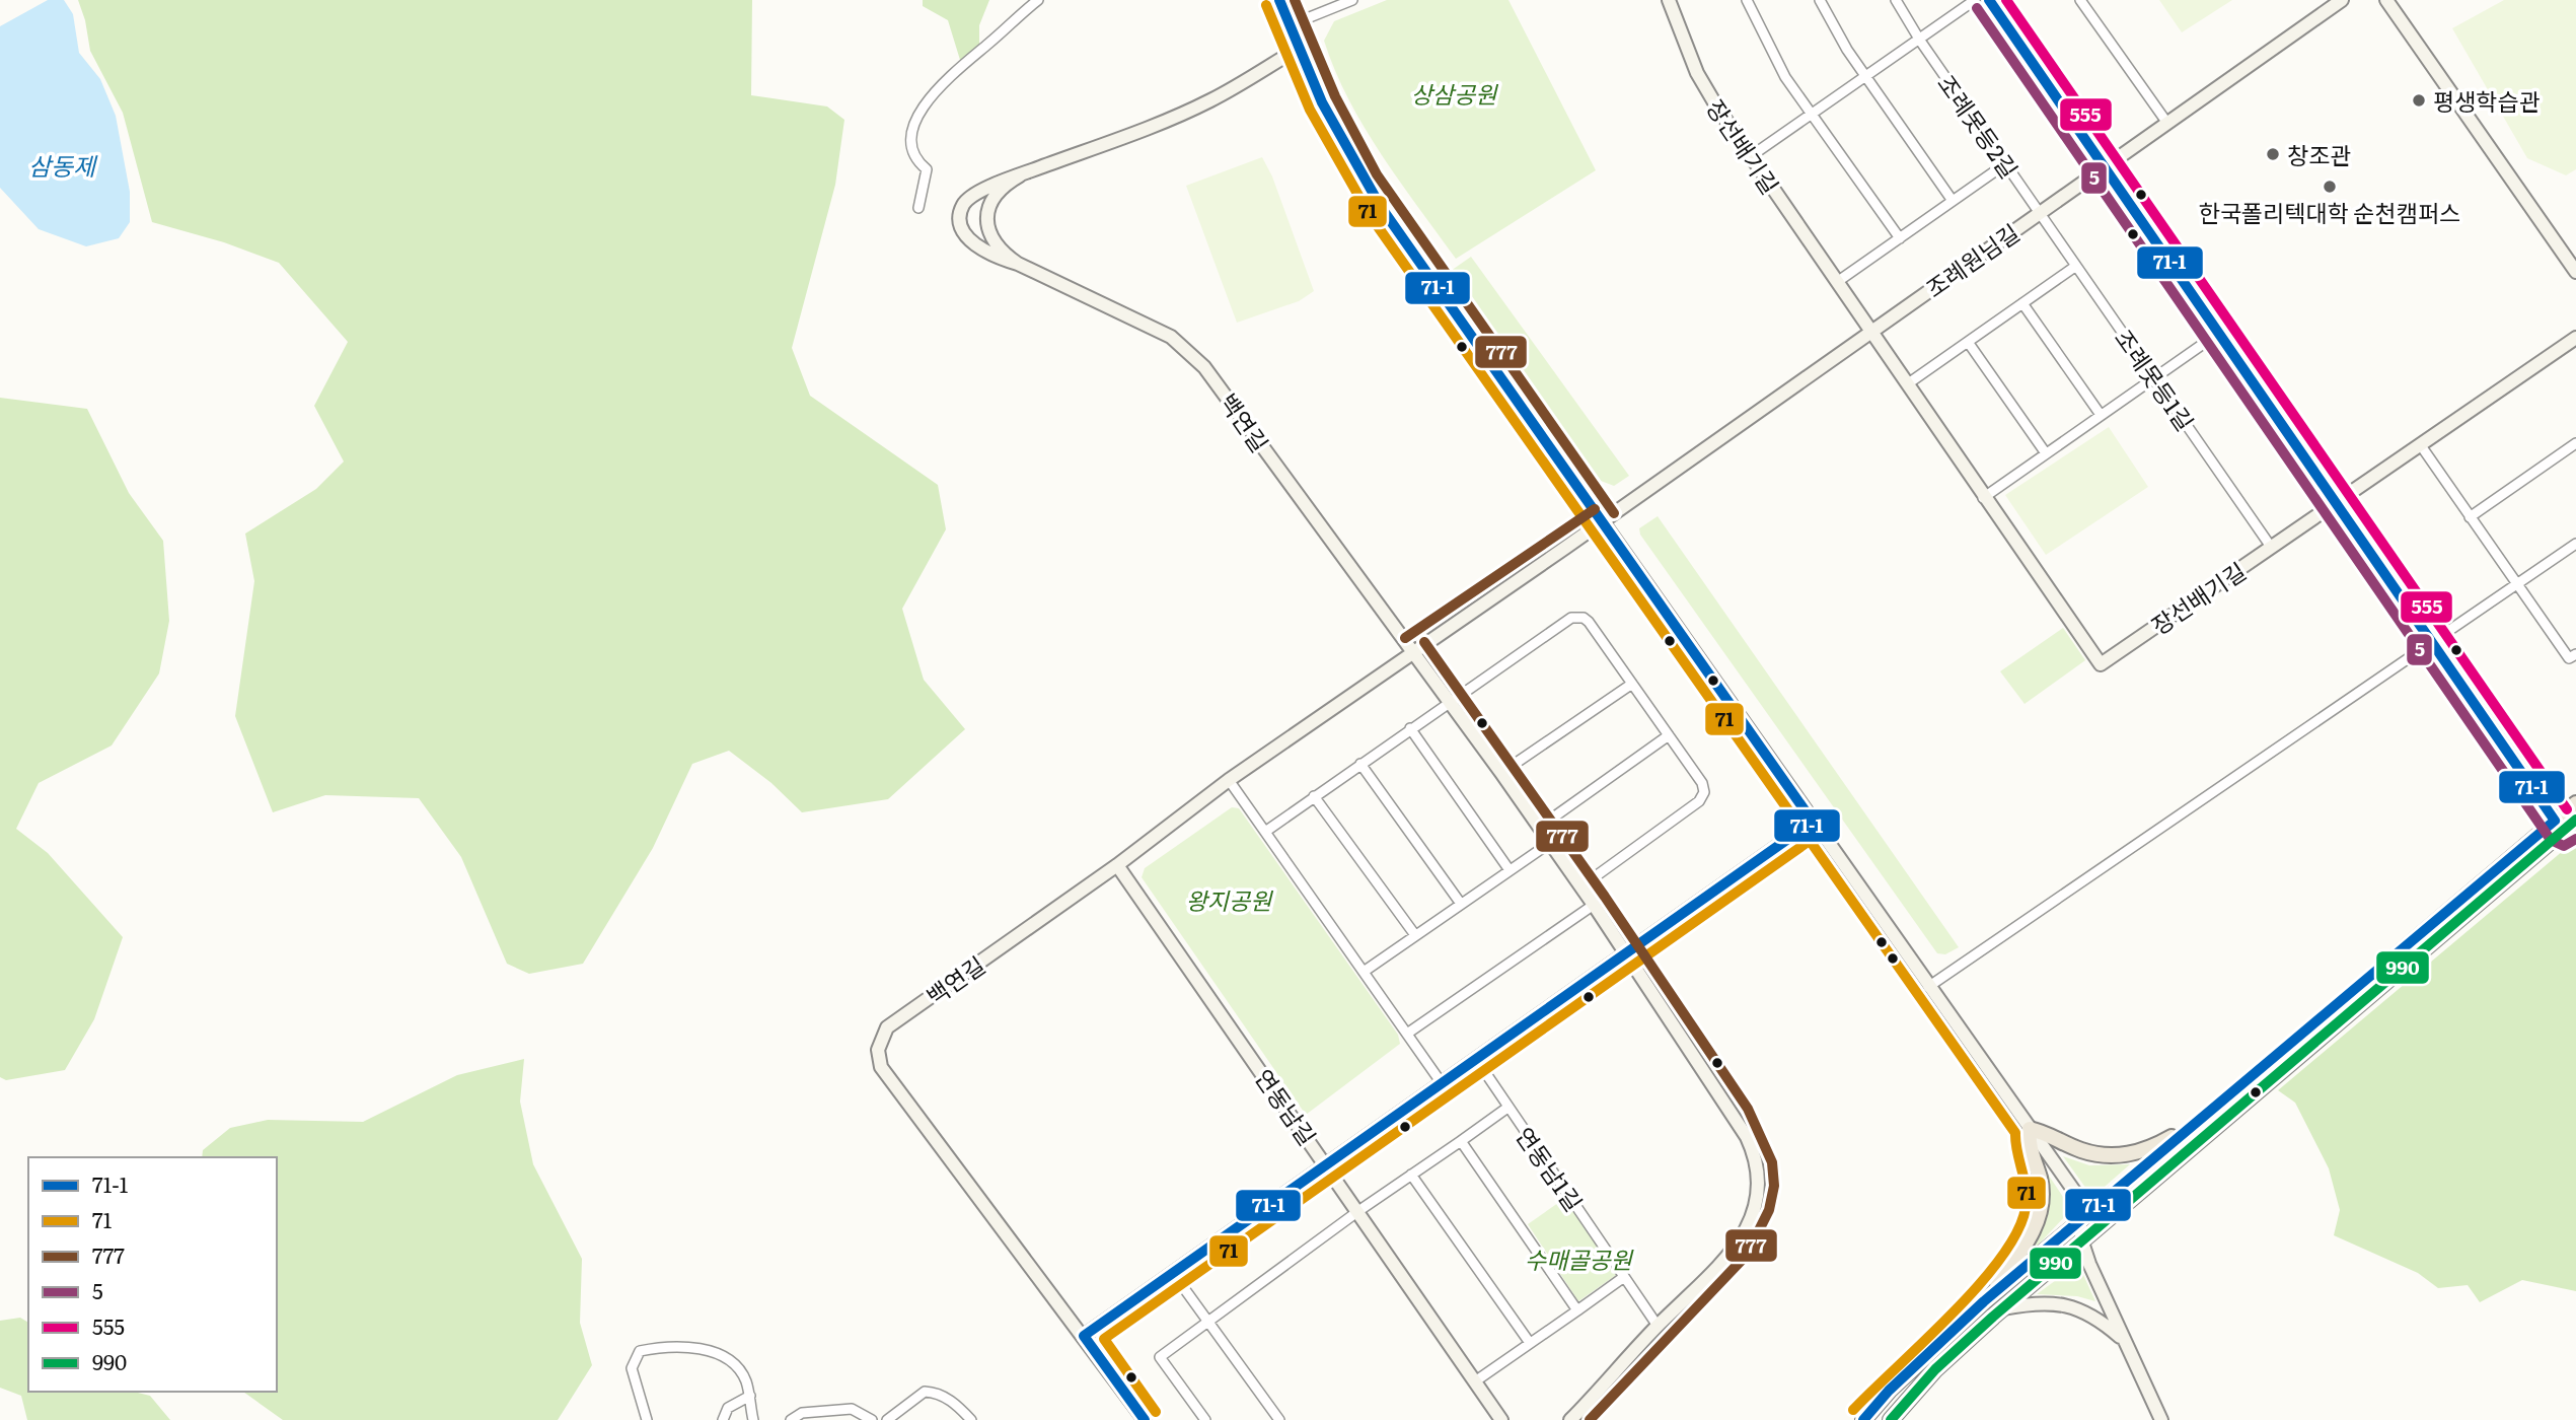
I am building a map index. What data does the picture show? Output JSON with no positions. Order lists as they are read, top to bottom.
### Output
{
  "streets": {
    "street": [
      "조례못등2길",
      "장선배기길",
      "조례원님길",
      "조례못등1길",
      "백연길",
      "연동남길",
      "연동남1길"
    ]
  },
  "crossings": [
    ["조례못등2길", "조례원님길"],
    ["조례못등2길", "조례못등1길"],
    ["장선배기길", "조례원님길"],
    ["장선배기길", "조례못등1길"],
    ["조례원님길", "조례못등1길"],
    ["조례원님길", "백연길"],
    ["백연길", "연동남길"]
  ],
  "water": ["삼동제"],
  "parks": ["상삼공원", "왕지공원", "수매골공원"],
  "places": ["평생학습관", "창조관", "한국폴리텍대학 순천캠퍼스"],
  "lines": [
    "transit line 71-1",
    "transit line 777",
    "transit line 555",
    "transit line 71",
    "transit line 5",
    "transit line 990"
  ],
  "legend": [
    "71-1",
    "71",
    "777",
    "5",
    "555",
    "990"
  ]
}
